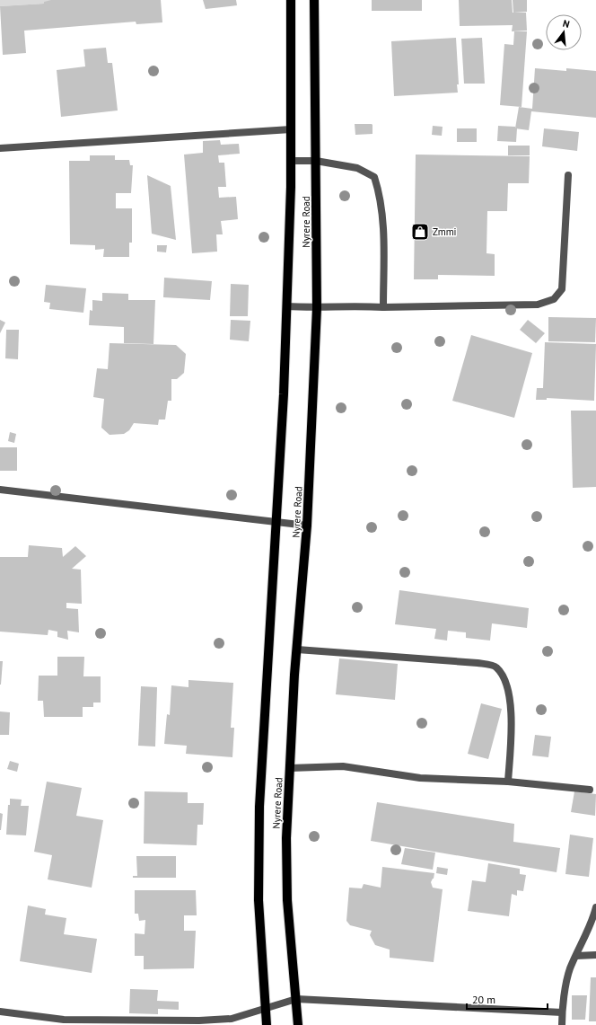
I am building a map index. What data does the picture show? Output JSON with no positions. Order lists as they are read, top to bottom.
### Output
{
  "streets": {
    "main road": ["Nyrere Road"]
  },
  "places": {
    "shop": ["Zmmi"]
  },
  "scale_bar": "20 m",
  "north": "top"
}
